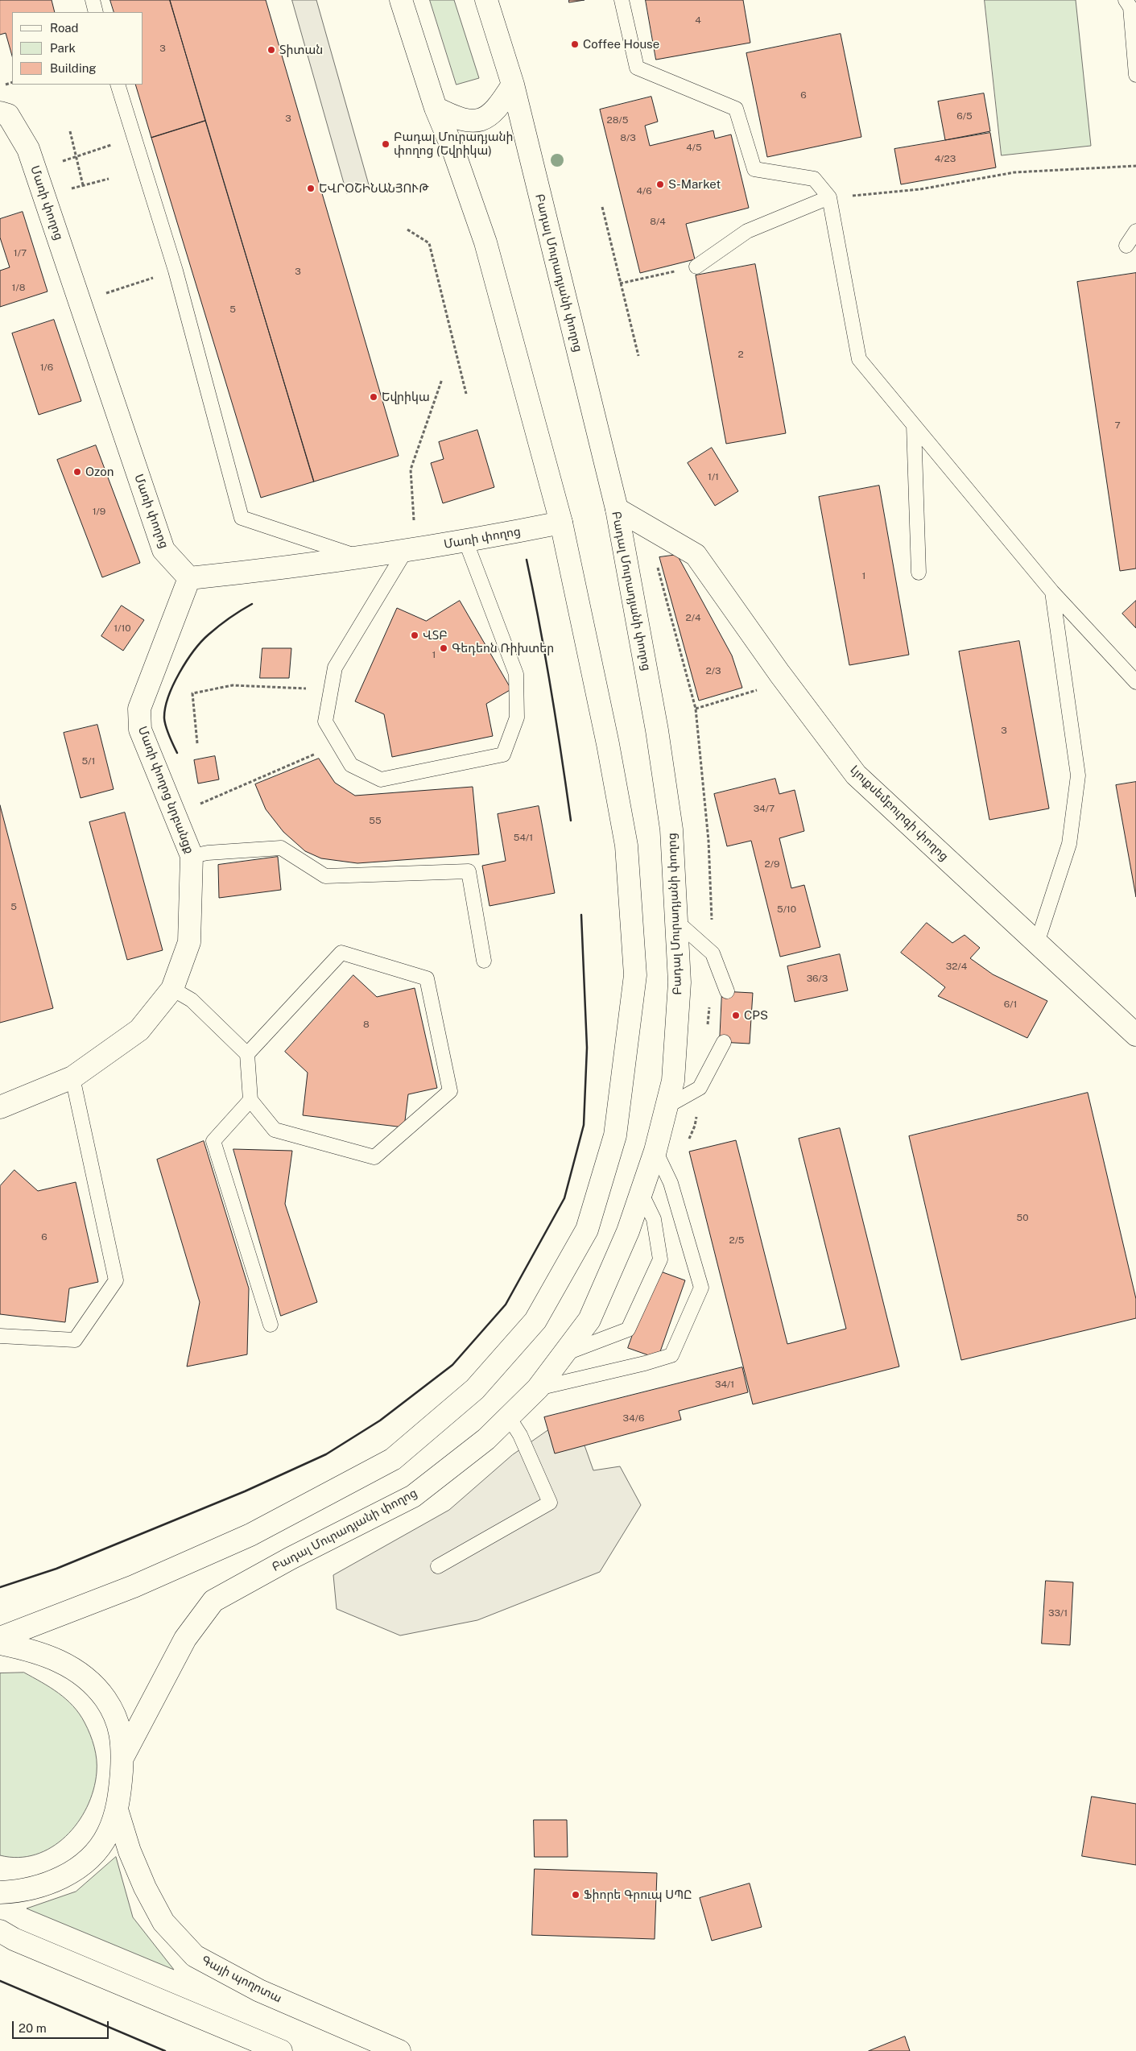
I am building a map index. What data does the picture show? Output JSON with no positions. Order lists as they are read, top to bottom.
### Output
{
  "streets": {
    "main road": [
      "Մառի փողոց",
      "Բադալ Մուրադյանի փողոց",
      "Մառի փողոց նրբանցք",
      "Լյուքսեմբուրգի փողոց",
      "Գայի պողոտա"
    ]
  },
  "crossings": [
    ["Մառի փողոց", "Մառի փողոց նրբանցք"],
    ["Բադալ Մուրադյանի փողոց", "Լյուքսեմբուրգի փողոց"]
  ],
  "places": [
    "Coffee House",
    "Տիտան",
    "Բադալ Մուրադյանի փողոց (Եվրիկա)",
    "S-Market",
    "ԵՎՐՕՇԻՆԱՆՅՈՒԹ",
    "Եվրիկա",
    "Ozon",
    "ՎՏԲ",
    "Գեդեոն Ռիխտեր",
    "CPS",
    "Ֆիորե Գրուպ ՍՊԸ"
  ],
  "house_numbers": [
    "4",
    "3",
    "6",
    "6/5",
    "3",
    "28/5",
    "8/3",
    "4/5",
    "4/23",
    "4/6",
    "8/4",
    "1/7",
    "3",
    "1/8",
    "5",
    "2",
    "1/6",
    "7",
    "1/1",
    "1/9",
    "1",
    "2/4",
    "1/10",
    "1",
    "2/3",
    "3",
    "5/1",
    "34/7",
    "55",
    "54/1",
    "2/9",
    "5",
    "5/10",
    "32/4",
    "36/3",
    "6/1",
    "8",
    "50",
    "6",
    "2/5",
    "34/1",
    "34/6",
    "33/1"
  ],
  "legend": ["Road", "Park", "Building"],
  "scale_bar": "20 m"
}
